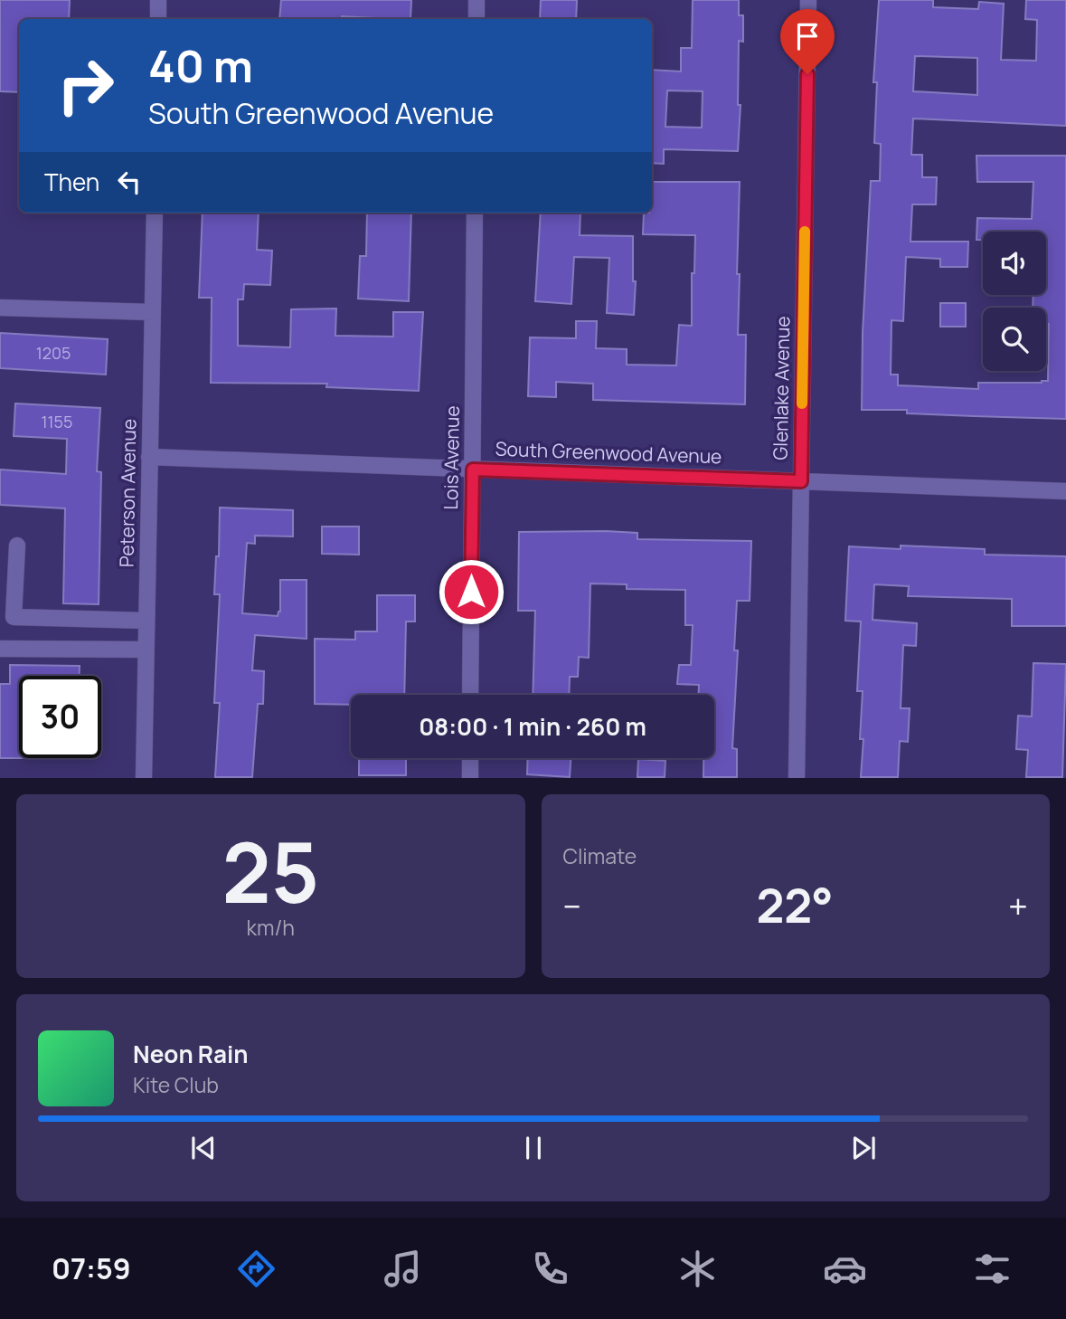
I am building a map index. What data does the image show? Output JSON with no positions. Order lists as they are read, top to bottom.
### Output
{
  "streets": {
    "street": [
      "Glenlake Avenue",
      "South Greenwood Avenue",
      "Lois Avenue",
      "Peterson Avenue"
    ]
  },
  "crossings": [
    ["Glenlake Avenue", "South Greenwood Avenue"],
    ["South Greenwood Avenue", "Lois Avenue"],
    ["South Greenwood Avenue", "Peterson Avenue"]
  ],
  "house_numbers": ["1205", "1155"],
  "page": {
    "turn": ["40 m", "South Greenwood Avenue"],
    "then": "Then",
    "limit": "30",
    "trip": "08:00 · 1 min · 260 m",
    "tile": [
      ["25", "km/h"],
      "Climate"
    ],
    "heat": ["−", "22°", "+"],
    "song": ["Neon Rain", "Kite Club"],
    "tabs": "07:59"
  }
}
